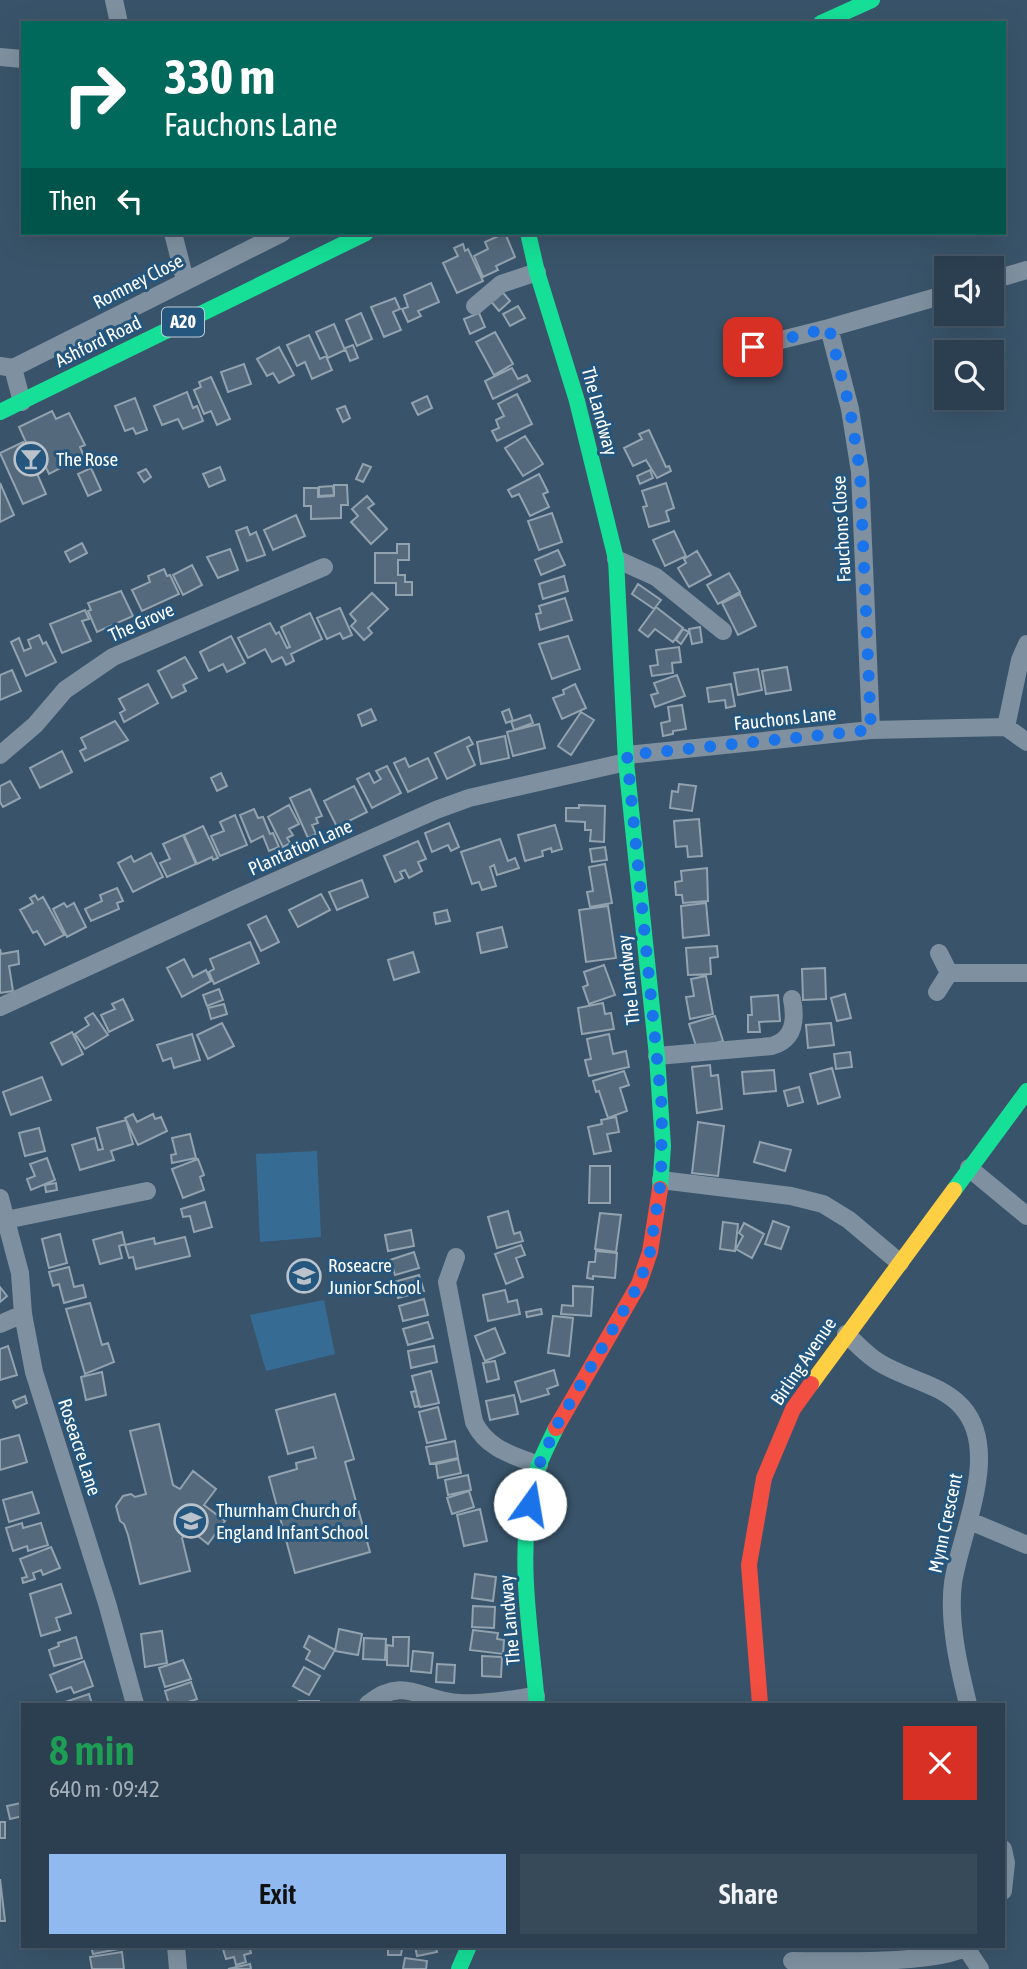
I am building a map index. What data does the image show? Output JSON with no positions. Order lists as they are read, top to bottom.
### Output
{
  "streets": {
    "street": [
      "Romney Close",
      "A20",
      "Ashford Road",
      "The Landway",
      "Fauchons Close",
      "The Grove",
      "Fauchons Lane",
      "Plantation Lane",
      "Birling Avenue",
      "Roseacre Lane",
      "Mynn Crescent"
    ]
  },
  "crossings": [
    ["Romney Close", "Ashford Road"],
    ["The Landway", "Fauchons Lane"],
    ["The Landway", "Plantation Lane"],
    ["Fauchons Close", "Fauchons Lane"],
    ["Fauchons Lane", "Plantation Lane"],
    ["Birling Avenue", "Mynn Crescent"]
  ],
  "places": {
    "bar": ["The Rose"],
    "school or university": ["Roseacre Junior School", "Thurnham Church of England Infant School"]
  },
  "page": {
    "turn": ["330 m", "Fauchons Lane"],
    "then": "Then",
    "heading": ["8 min", "640 m · 09:42"],
    "buttons": ["Exit", "Share"]
  }
}
